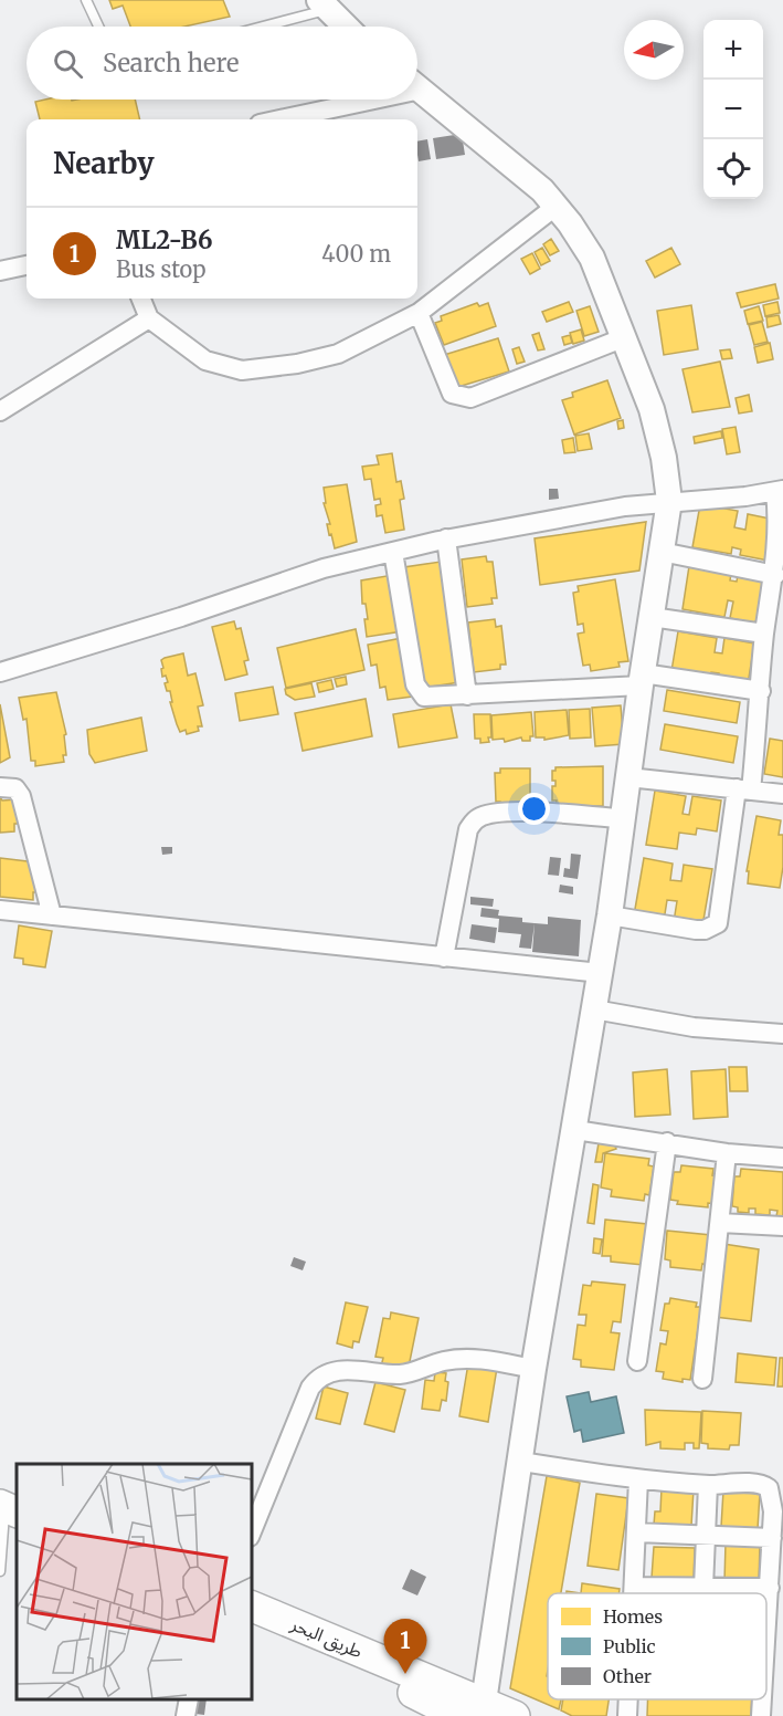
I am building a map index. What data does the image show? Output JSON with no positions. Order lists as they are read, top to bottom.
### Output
{
  "streets": {
    "highway": ["طريق البحر"]
  },
  "legend": ["Homes", "Public", "Other"],
  "north": "left",
  "page": {
    "map_buttons": ["+", "−"],
    "search": "Search here",
    "heading": "Nearby",
    "list": [
      {
        "mark": "1",
        "name": "ML2-B6",
        "note": "Bus stop",
        "value": "400 m"
      }
    ],
    "pins": "1"
  }
}
